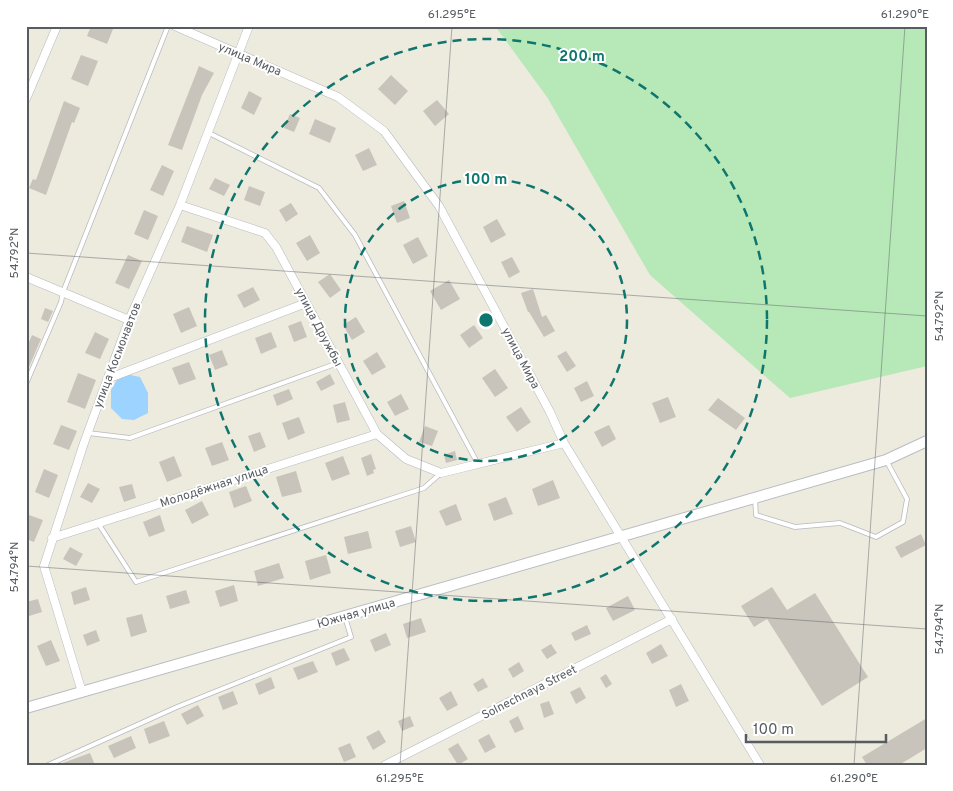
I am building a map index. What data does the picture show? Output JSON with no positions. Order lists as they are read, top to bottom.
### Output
{
  "streets": {
    "main road": ["Южная улица"],
    "street": [
      "улица Мира",
      "улица Дружбы",
      "улица Космонавтов",
      "Молодёжная улица",
      "Solnechnaya Street"
    ]
  },
  "crossings": [
    ["улица Мира", "улица Космонавтов"],
    ["улица Мира", "Южная улица"],
    ["улица Мира", "Solnechnaya Street"],
    ["улица Дружбы", "улица Космонавтов"],
    ["улица Дружбы", "Молодёжная улица"],
    ["улица Космонавтов", "Молодёжная улица"],
    ["улица Космонавтов", "Южная улица"]
  ],
  "scale_bar": "100 m",
  "coordinates": [
    "61.295°E",
    "61.290°E",
    "54.792°N",
    "54.794°N"
  ],
  "rings": ["200 m", "100 m"]
}
